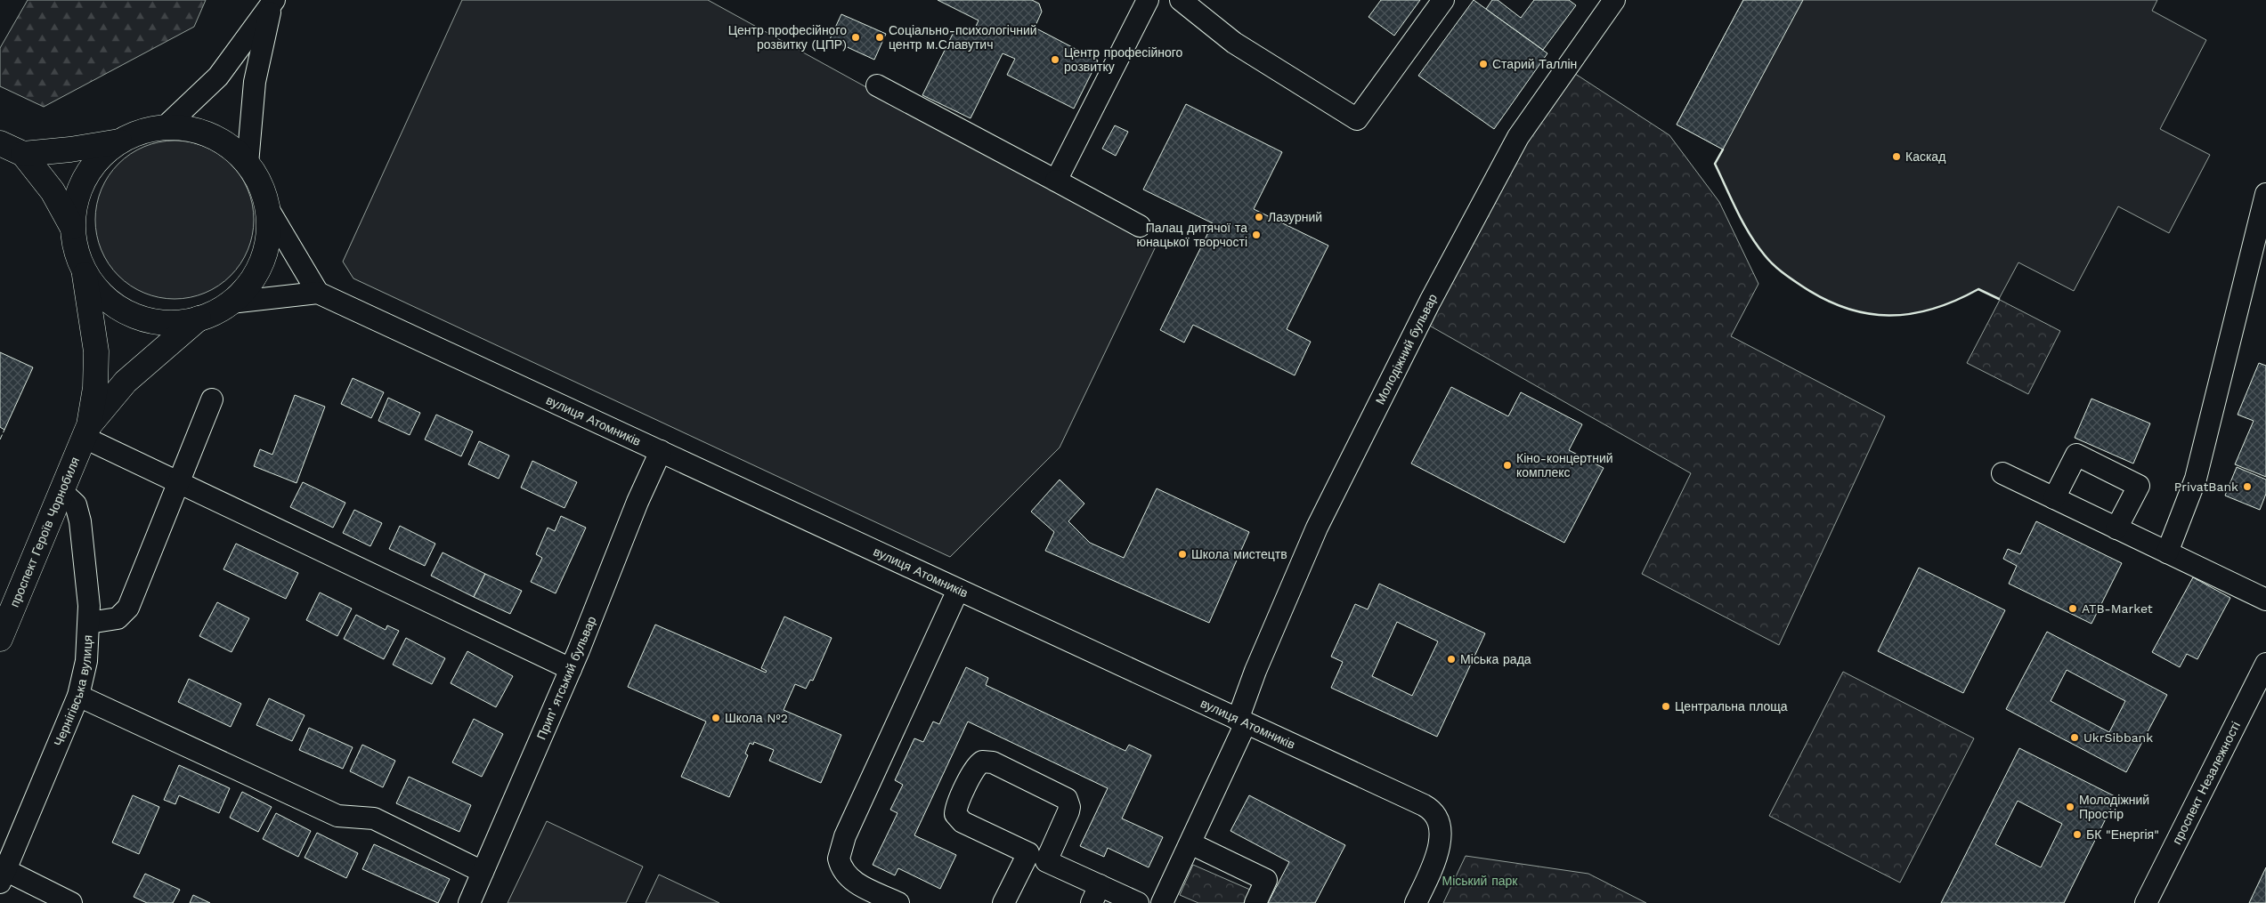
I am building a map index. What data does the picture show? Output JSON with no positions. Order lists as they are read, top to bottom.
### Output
{
  "streets": {
    "main road": ["проспект Героїв Чорнобиля"],
    "street": [
      "Молодіжний бульвар",
      "вулиця Атомників",
      "Припʼятський бульвар",
      "Чернігівська вулиця",
      "проспект Незалежності"
    ]
  },
  "crossings": [
    ["Молодіжний бульвар", "вулиця Атомників"],
    ["вулиця Атомників", "Припʼятський бульвар"],
    ["проспект Героїв Чорнобиля", "Чернігівська вулиця"]
  ],
  "parks": ["Міський парк"],
  "places": [
    "Центр професійного розвитку (ЦПР)",
    "Соціально-психологічний центр м.Славутич",
    "Центр професійного розвитку",
    "Старий Таллін",
    "Каскад",
    "Лазурний",
    "Палац дитячої та юнацької творчості",
    "Кіно-концертний комплекс",
    "PrivatBank",
    "Школа мистецтв",
    "ATB-Market",
    "Міська рада",
    "Центральна площа",
    "Школа №2",
    "UkrSibbank",
    "Молодіжний Простір",
    "БК \"Енергія\""
  ]
}
